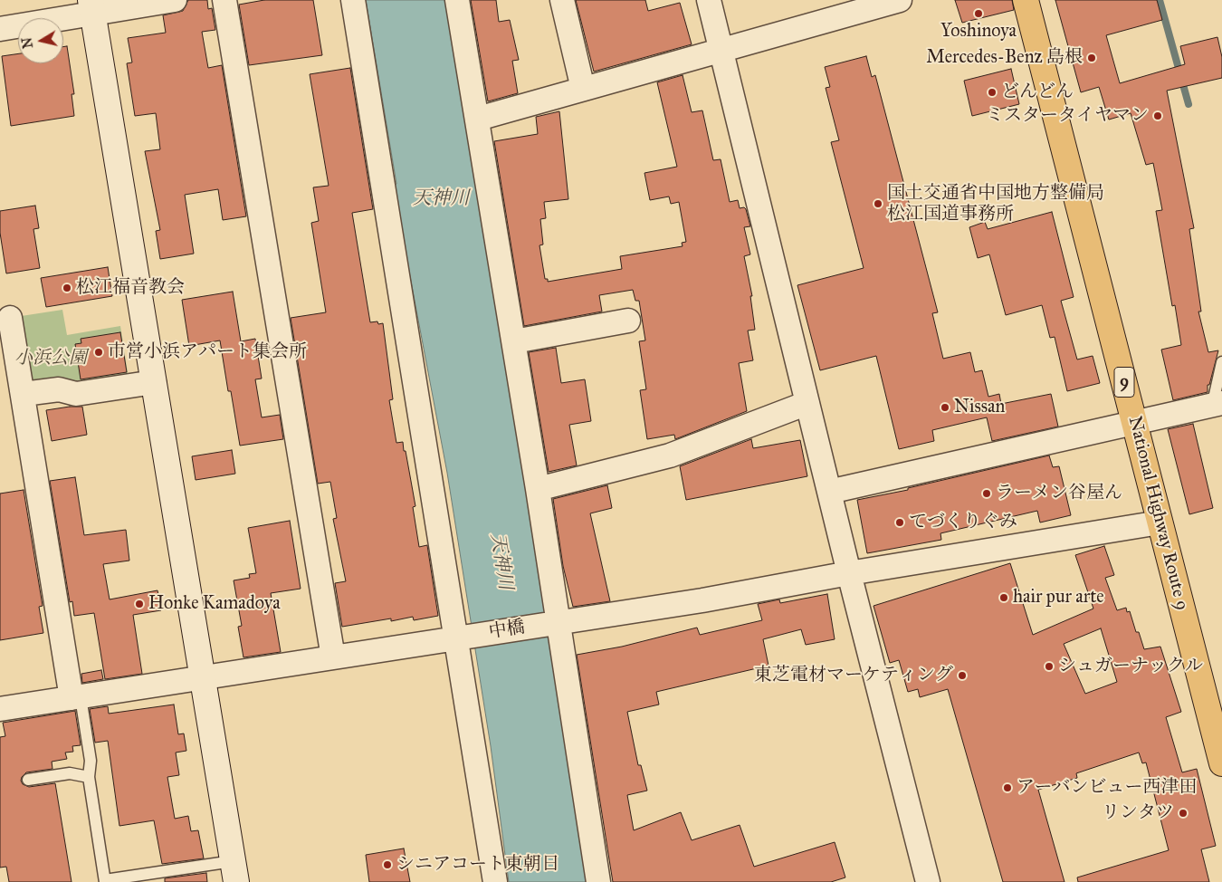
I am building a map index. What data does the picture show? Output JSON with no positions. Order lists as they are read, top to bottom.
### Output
{
  "streets": {
    "highway": ["9", "National Highway Route 9"],
    "street": ["中橋"]
  },
  "crossings": [
    ["National Highway Route 9", "中橋"]
  ],
  "water": ["天神川"],
  "parks": ["小浜公園"],
  "places": [
    "Yoshinoya",
    "Mercedes-Benz 島根",
    "どんどん",
    "ミスタータイヤマン",
    "国土交通省中国地方整備局 松江国道事務所",
    "松江福音教会",
    "市営小浜アパート集会所",
    "Nissan",
    "ラーメン谷屋ん",
    "てづくりぐみ",
    "hair pur arte",
    "Honke Kamadoya",
    "シュガーナックル",
    "東芝電材マーケティング",
    "アーバンビュー西津田",
    "リンタツ",
    "シニアコート東朝日"
  ],
  "north": "left"
}
